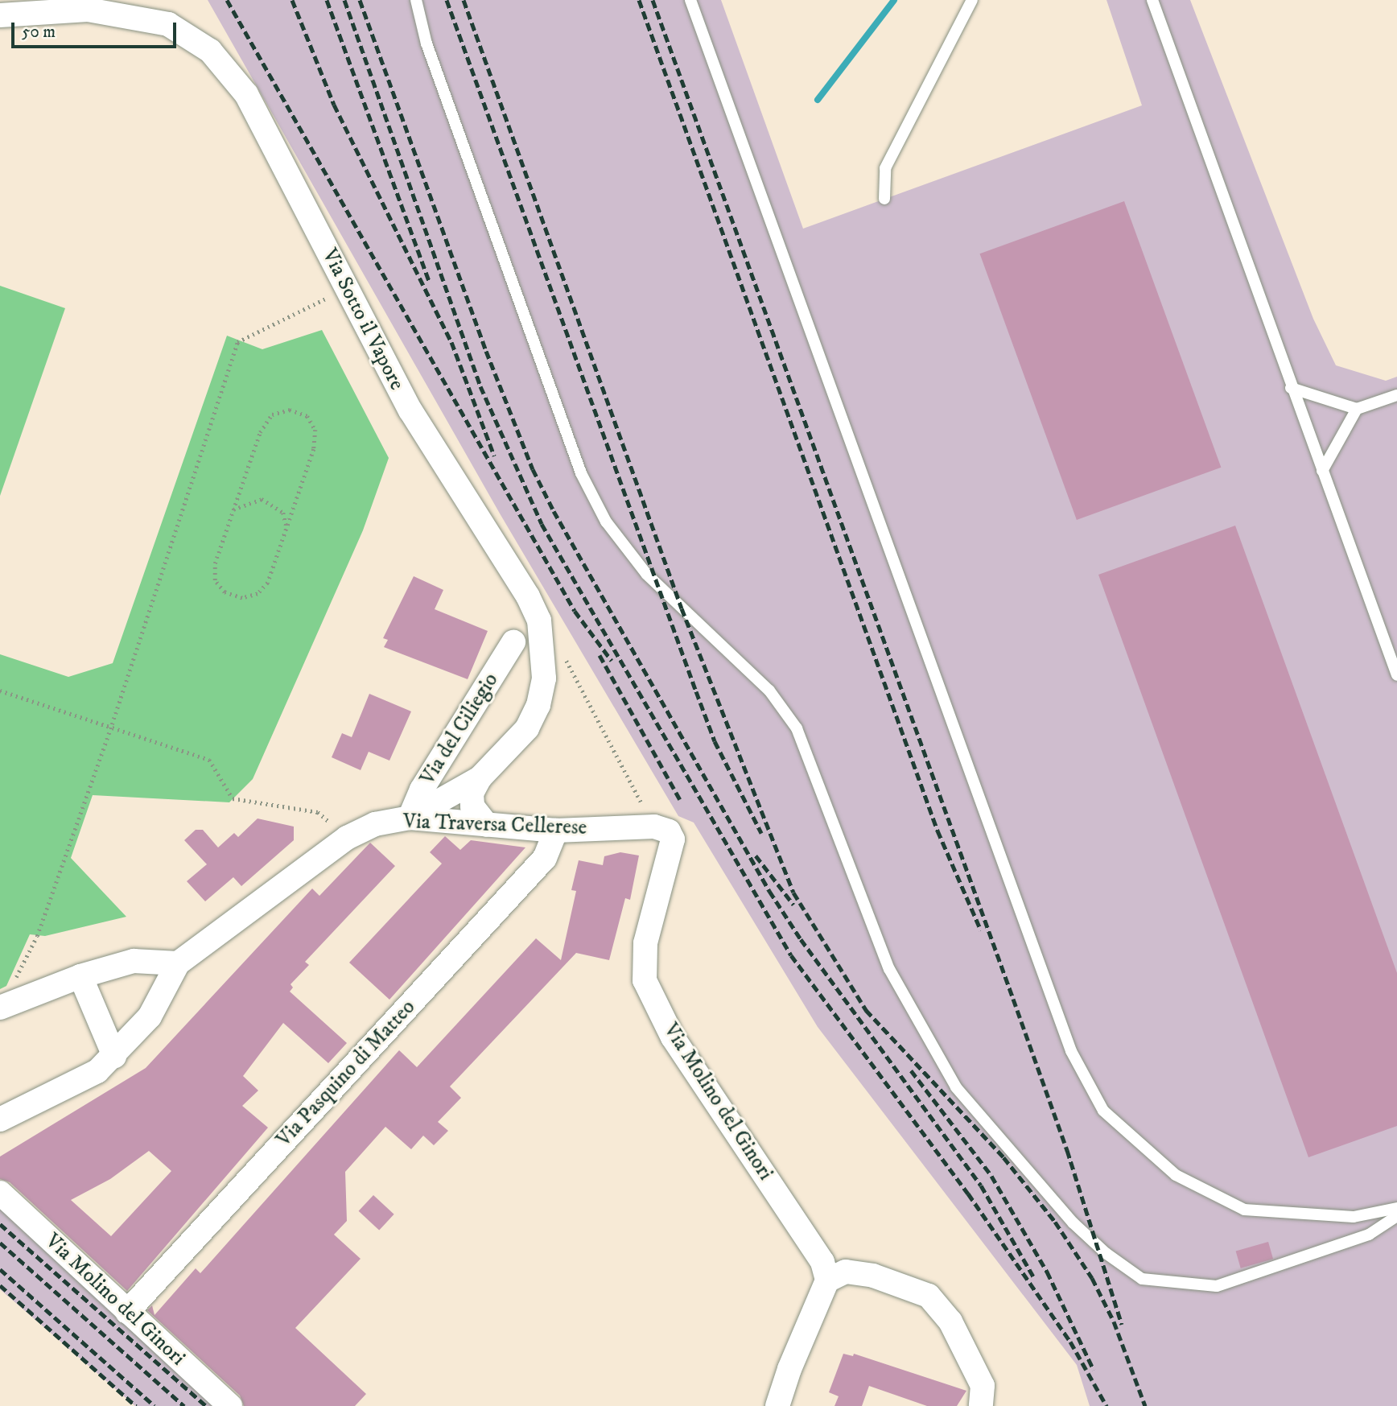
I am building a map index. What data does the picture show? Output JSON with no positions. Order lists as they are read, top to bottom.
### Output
{
  "streets": {
    "street": [
      "Via Sotto il Vapore",
      "Via del Ciliegio",
      "Via Traversa Cellerese",
      "Via Pasquino di Matteo",
      "Via Molino del Ginori"
    ]
  },
  "crossings": [
    ["Via Sotto il Vapore", "Via del Ciliegio"],
    ["Via Sotto il Vapore", "Via Traversa Cellerese"],
    ["Via del Ciliegio", "Via Traversa Cellerese"],
    ["Via Traversa Cellerese", "Via Pasquino di Matteo"],
    ["Via Traversa Cellerese", "Via Molino del Ginori"],
    ["Via Pasquino di Matteo", "Via Molino del Ginori"]
  ],
  "scale_bar": "50 m"
}
